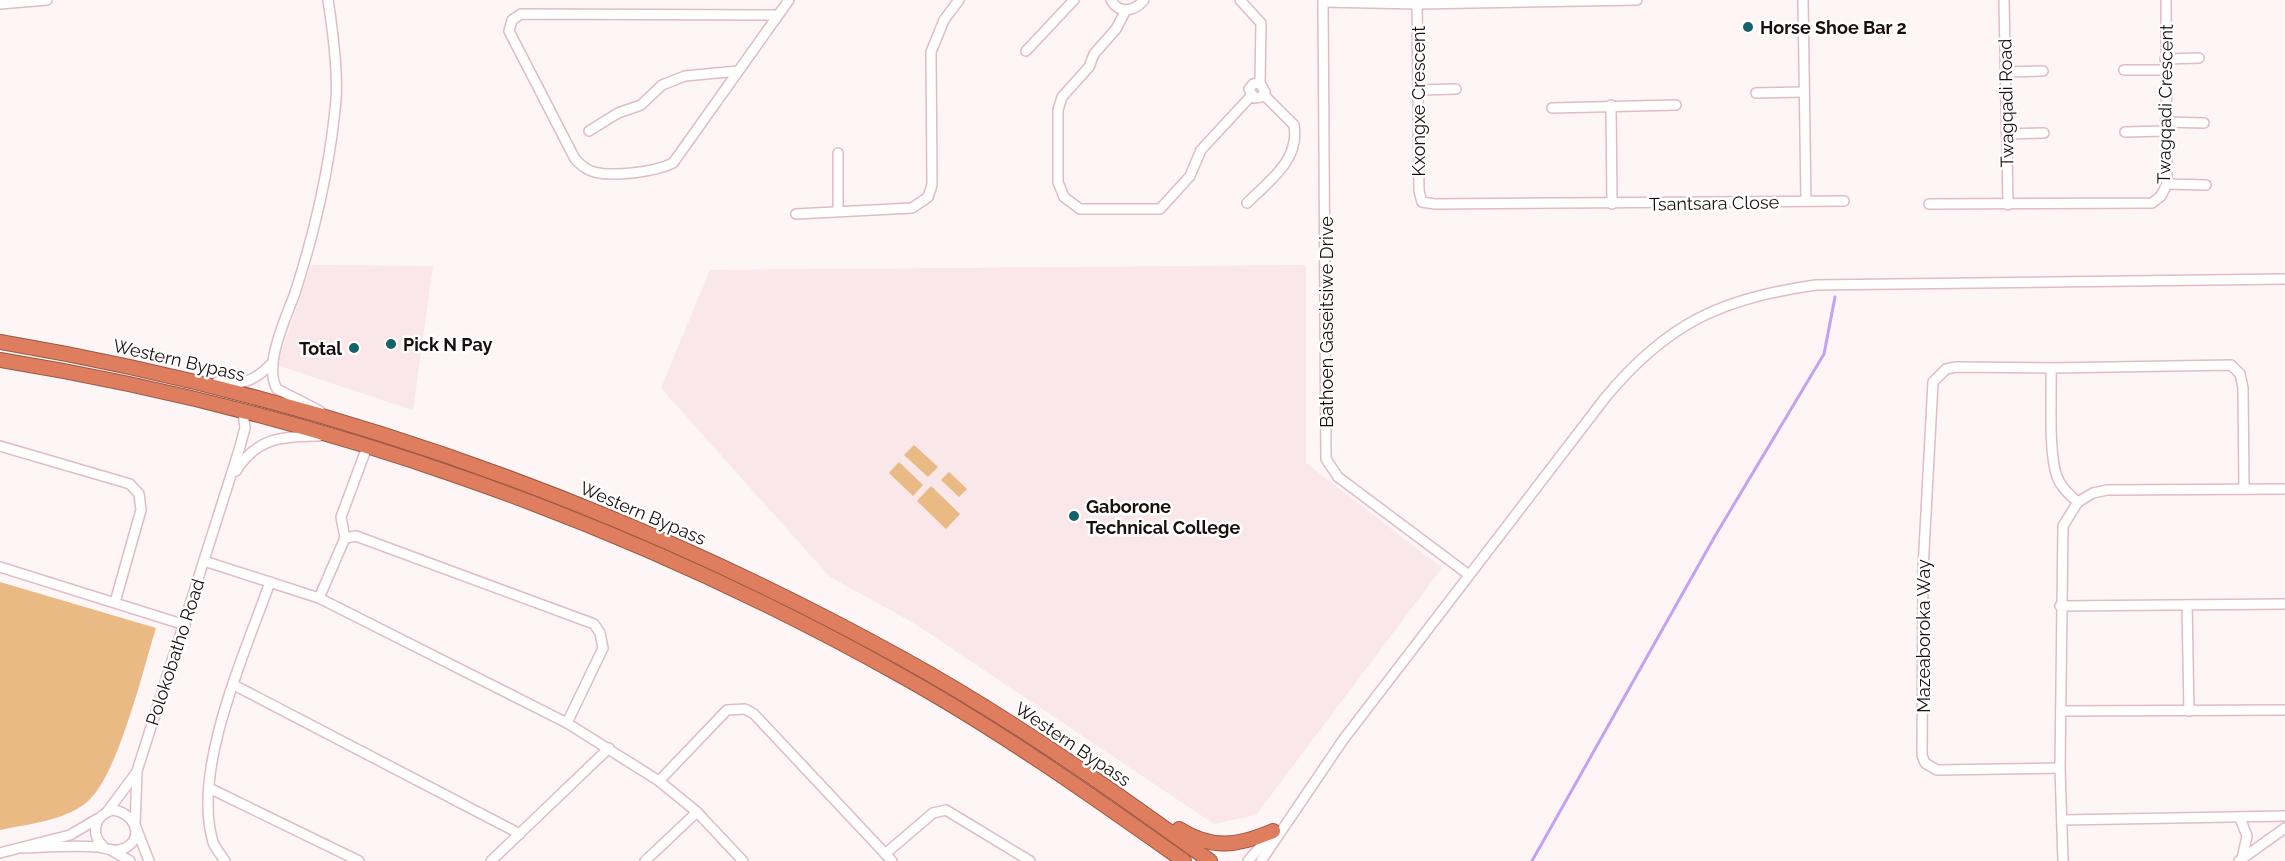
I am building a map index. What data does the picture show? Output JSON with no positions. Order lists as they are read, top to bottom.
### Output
{
  "streets": {
    "highway": ["Western Bypass"],
    "street": [
      "Kxongxe Crescent",
      "Twagqadi Road",
      "Twagqadi Crescent",
      "Tsantsara Close",
      "Bathoen Gaseitsiwe Drive",
      "Mazeaboroka Way",
      "Polokobatho Road"
    ]
  },
  "crossings": [
    ["Kxongxe Crescent", "Tsantsara Close"],
    ["Twagqadi Road", "Twagqadi Crescent"],
    ["Western Bypass", "Polokobatho Road"]
  ],
  "places": [
    "Horse Shoe Bar 2",
    "Pick N Pay",
    "Total",
    "Gaborone Technical College"
  ]
}
